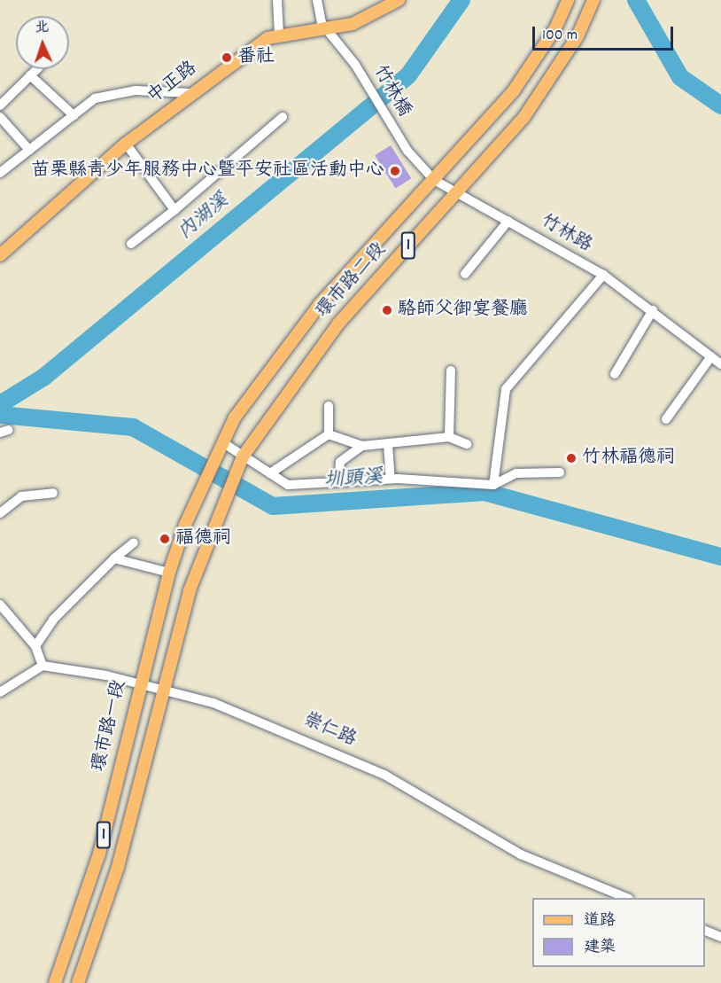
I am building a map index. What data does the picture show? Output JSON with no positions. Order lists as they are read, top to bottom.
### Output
{
  "streets": {
    "main road": [
      "中正路",
      "1",
      "環市路二段",
      "環市路一段"
    ],
    "street": ["竹林橋", "竹林路", "崇仁路"]
  },
  "crossings": [
    ["中正路", "竹林橋"],
    ["竹林橋", "竹林路"],
    ["竹林路", "環市路二段"],
    ["1", "環市路二段"],
    ["1", "崇仁路"],
    ["環市路二段", "環市路一段"],
    ["環市路一段", "崇仁路"]
  ],
  "water": ["內湖溪", "圳頭溪"],
  "places": [
    "番社",
    "苗栗縣青少年服務中心暨平安社區活動中心",
    "駱師父御宴餐廳",
    "竹林福德祠",
    "福德祠"
  ],
  "legend": ["道路", "建築"],
  "scale_bar": "100 m",
  "north": "top"
}
